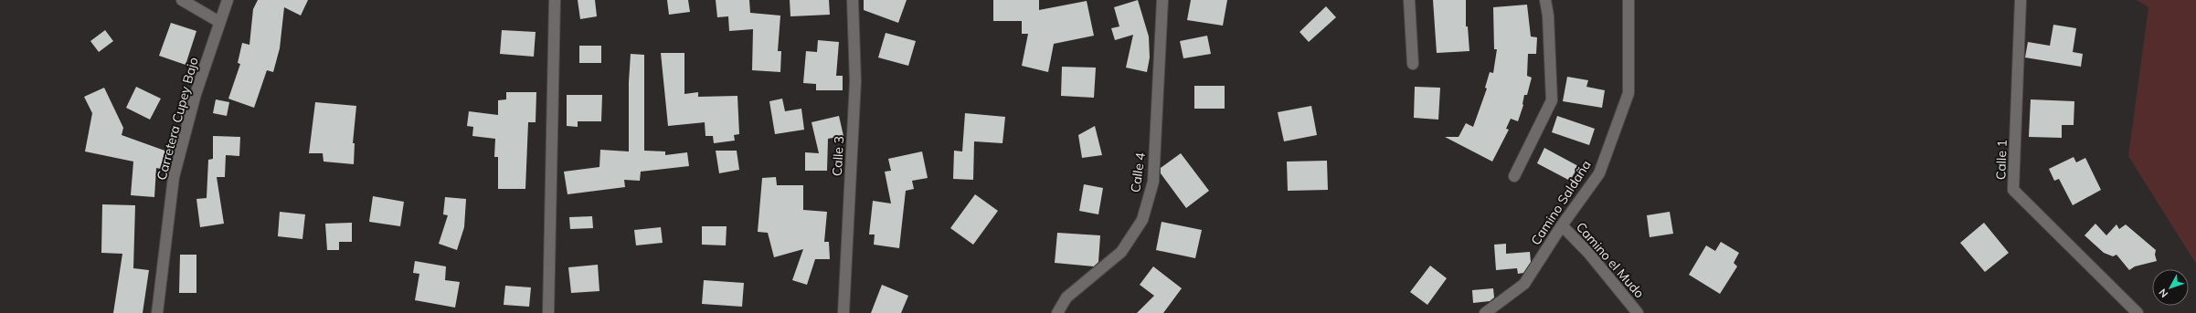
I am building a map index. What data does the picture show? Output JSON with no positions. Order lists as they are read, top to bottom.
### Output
{
  "streets": {
    "street": [
      "Carretera Cupey Bajo",
      "Calle 3",
      "Calle 1",
      "Calle 4",
      "Camino Saldaña",
      "Camino el Mudo"
    ]
  },
  "crossings": [
    ["Camino Saldaña", "Camino el Mudo"]
  ],
  "north": "bottom left"
}
